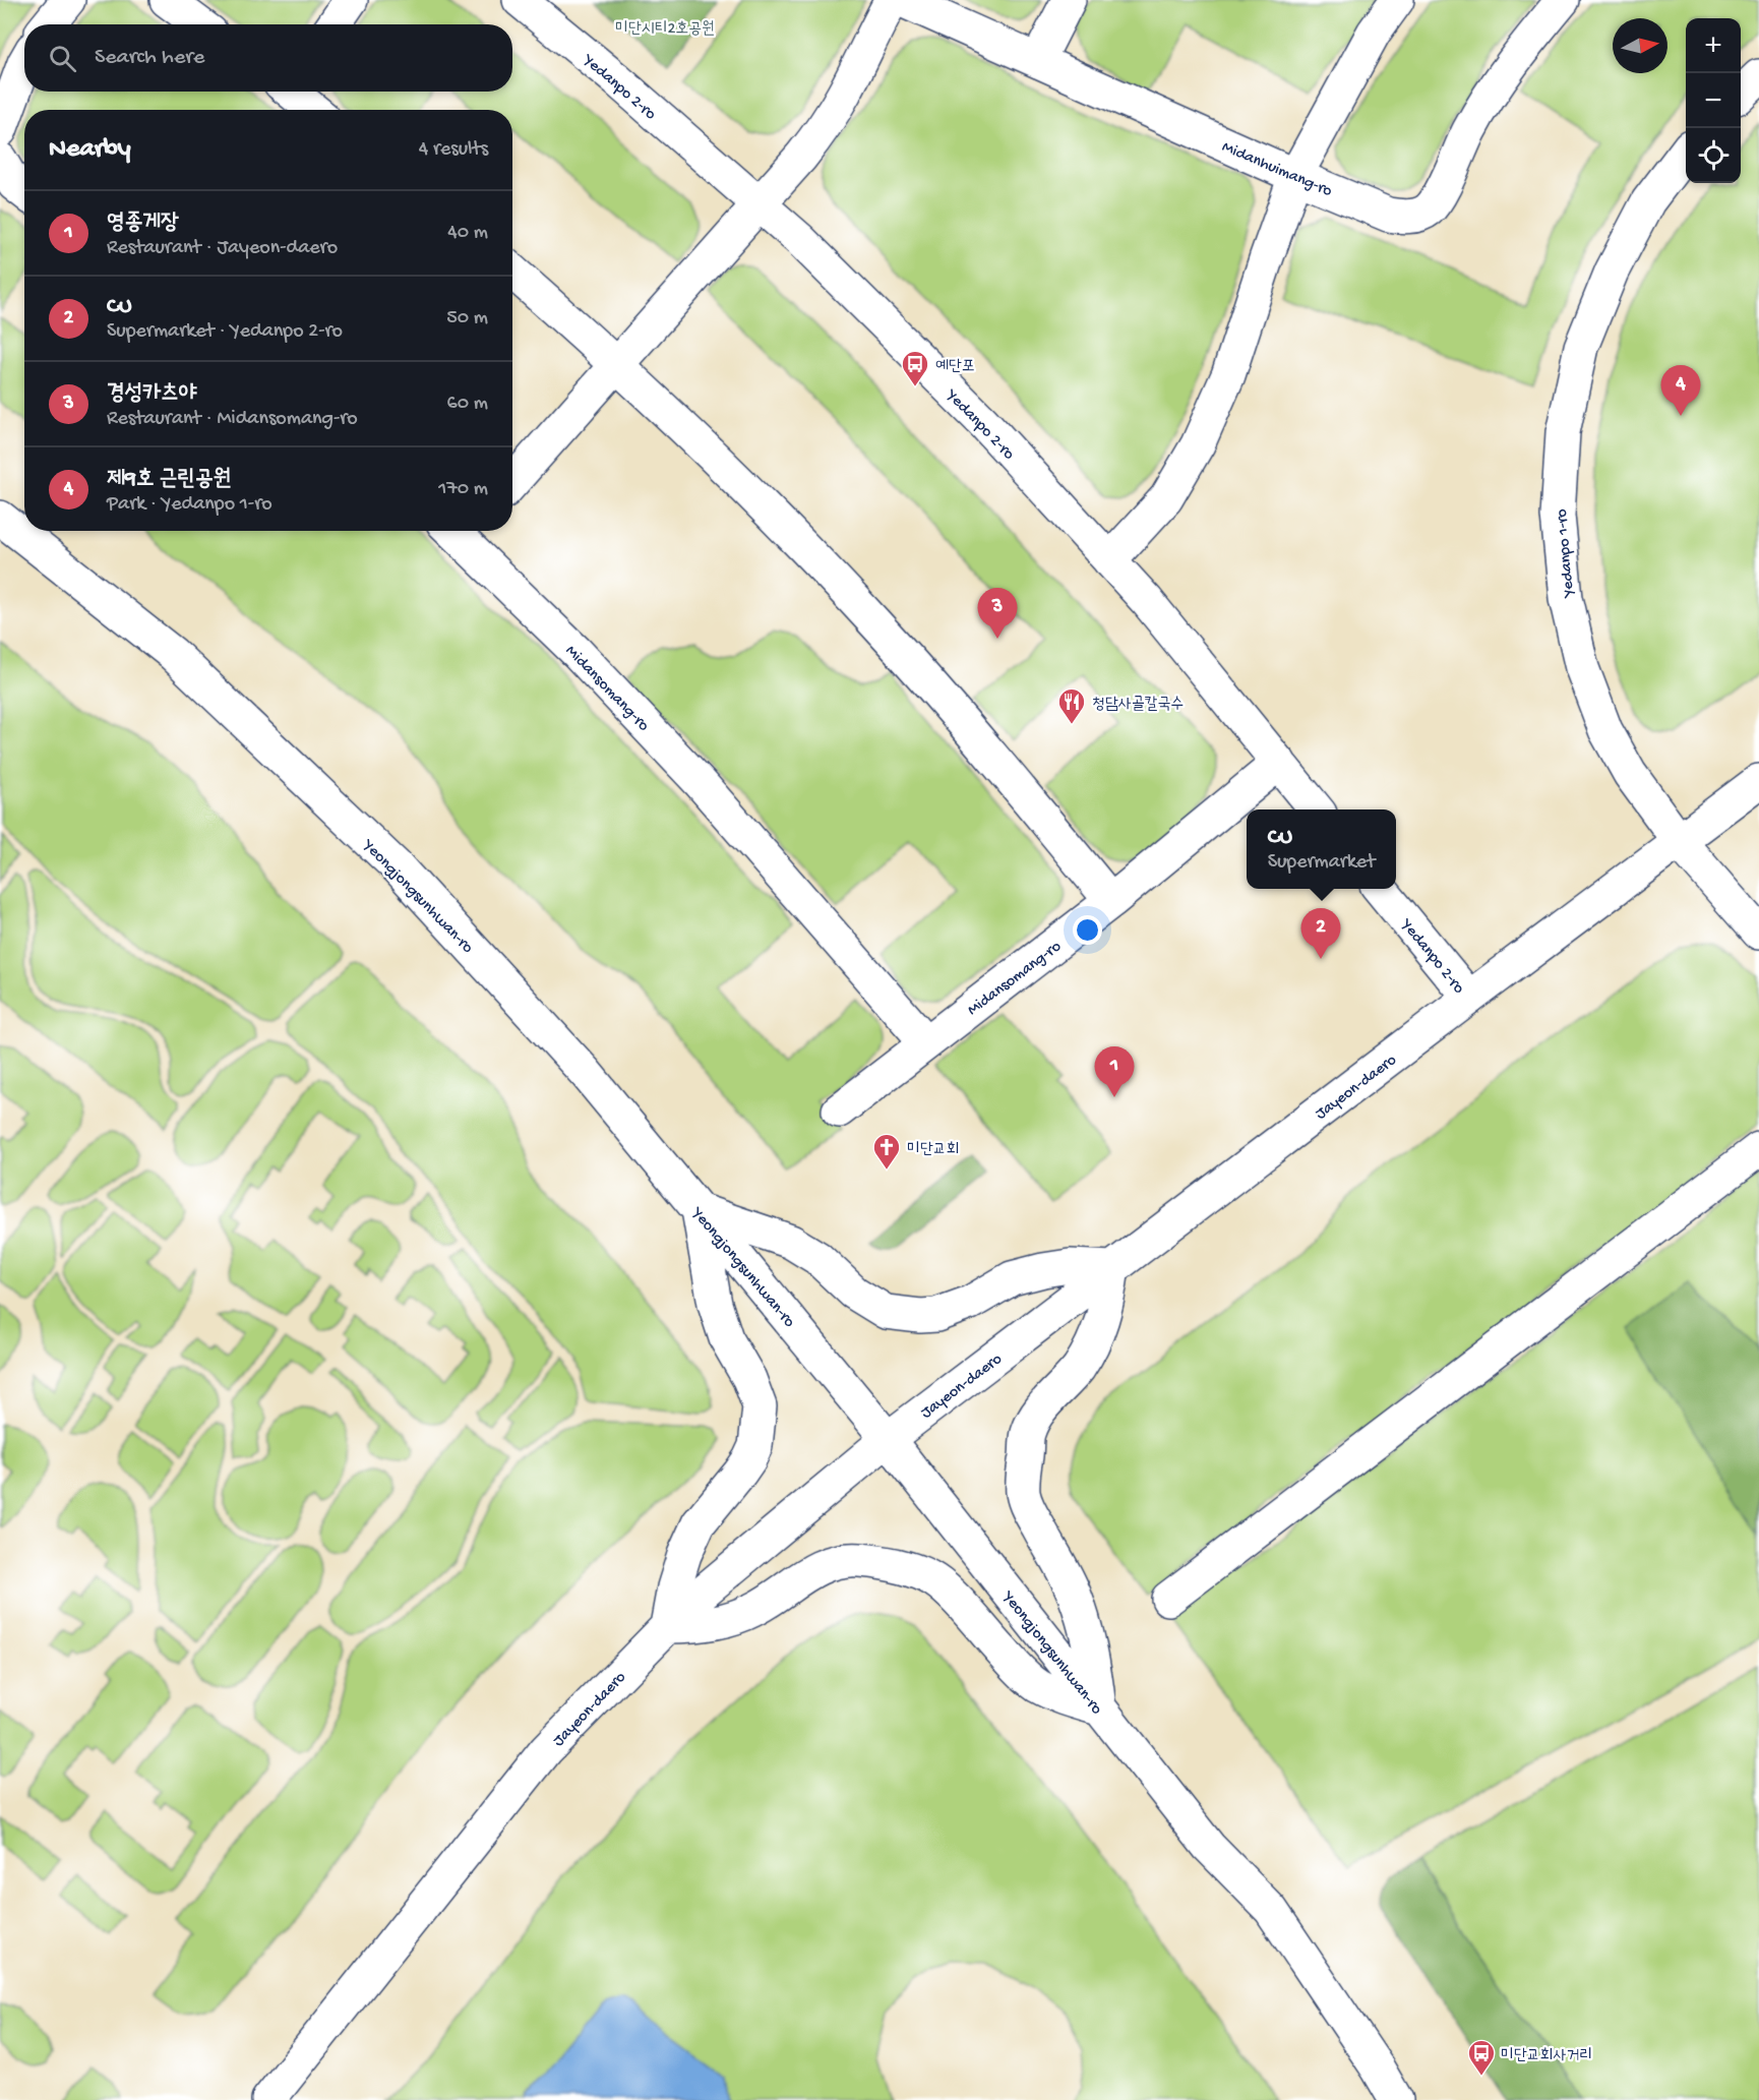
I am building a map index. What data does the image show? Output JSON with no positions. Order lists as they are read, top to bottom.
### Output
{
  "streets": {
    "street": [
      "Yedanpo 2-ro",
      "Midanhuimang-ro",
      "Yedanpo 1-ro",
      "Midansomang-ro",
      "Yeongjongsunhwan-ro",
      "Jayeon-daero"
    ]
  },
  "crossings": [
    ["Yedanpo 2-ro", "Midansomang-ro"],
    ["Yedanpo 2-ro", "Jayeon-daero"],
    ["Yedanpo 1-ro", "Jayeon-daero"],
    ["Yeongjongsunhwan-ro", "Jayeon-daero"]
  ],
  "parks": ["미단시티2호공원"],
  "places": {
    "bus stop": ["예단포", "미단교회사거리"],
    "restaurant": ["청담사골칼국수"],
    "church": ["미단교회"]
  },
  "north": "right",
  "page": {
    "map_buttons": ["+", "−"],
    "search": "Search here",
    "heading": ["Nearby", "4 results"],
    "list": [
      {
        "mark": "1",
        "name": "영종게장",
        "note": "Restaurant · Jayeon-daero",
        "value": "40 m"
      },
      {
        "mark": "2",
        "name": "CU",
        "note": "Supermarket · Yedanpo 2-ro",
        "value": "50 m"
      },
      {
        "mark": "3",
        "name": "경성카츠야",
        "note": "Restaurant · Midansomang-ro",
        "value": "60 m"
      },
      {
        "mark": "4",
        "name": "제9호 근린공원",
        "note": "Park · Yedanpo 1-ro",
        "value": "170 m"
      }
    ],
    "pins": [
      "4",
      "3",
      "2",
      "1"
    ],
    "popup": ["CU", "Supermarket"]
  }
}
